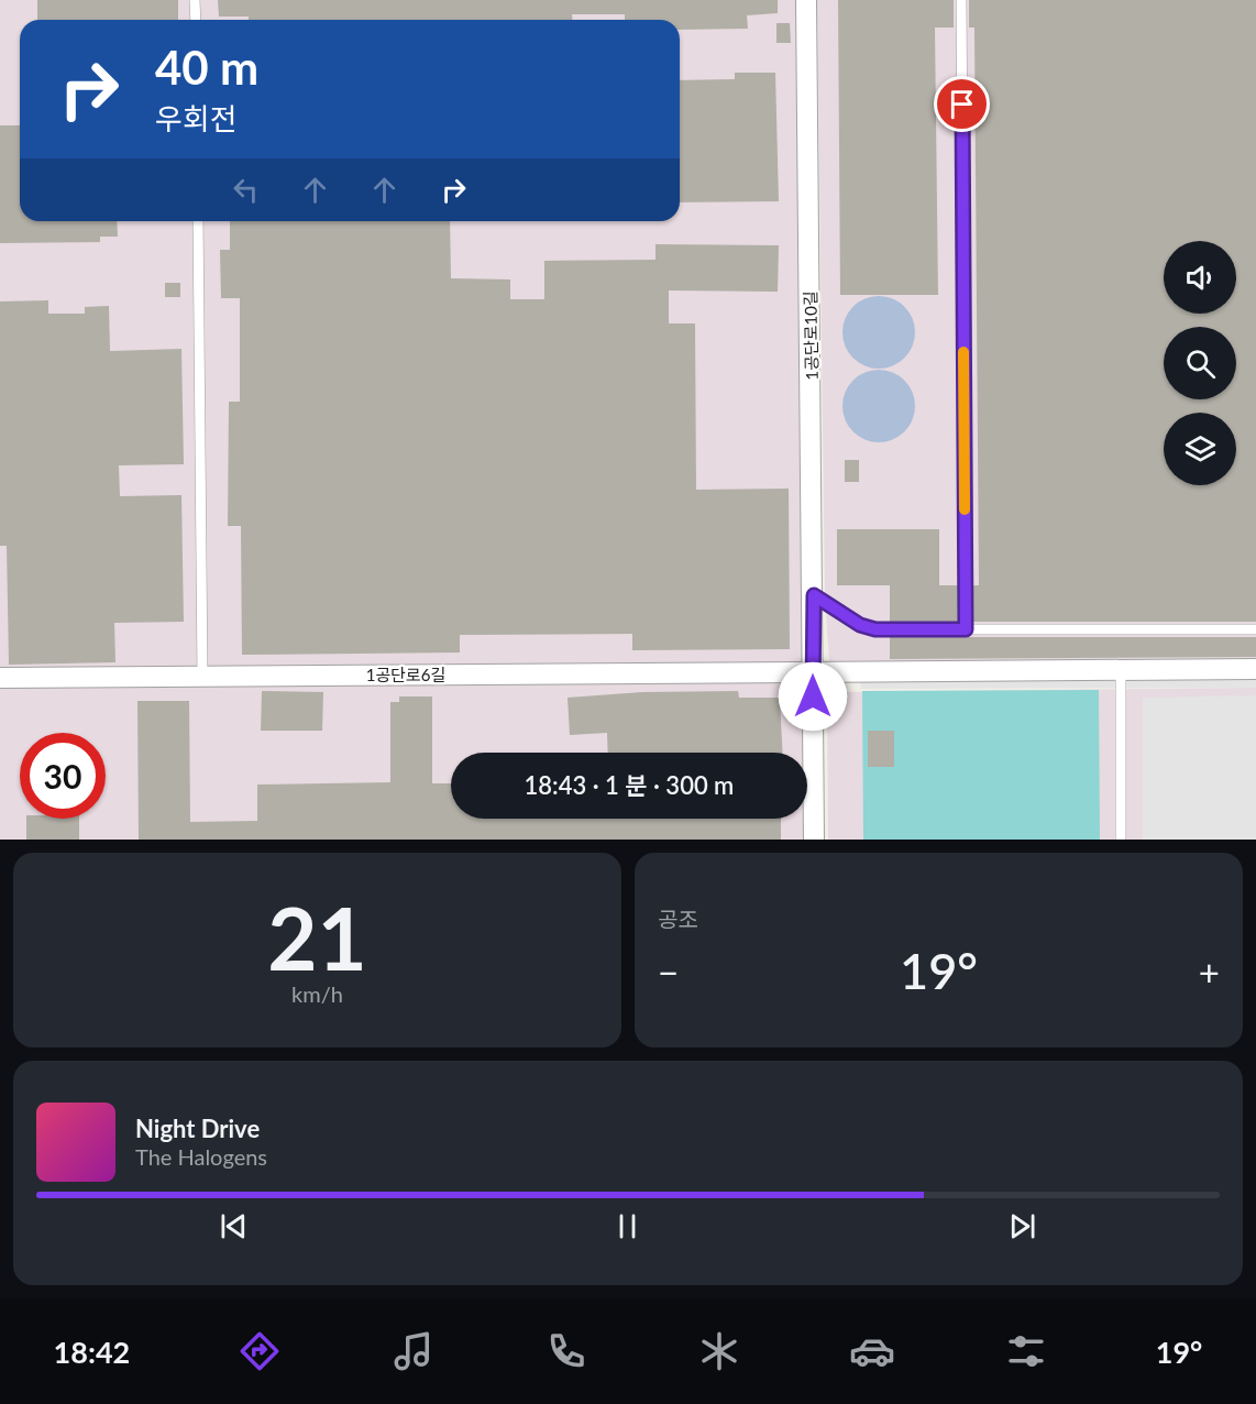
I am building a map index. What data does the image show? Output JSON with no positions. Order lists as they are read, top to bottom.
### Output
{
  "streets": {
    "street": ["1공단로10길", "1공단로6길"]
  },
  "crossings": [
    ["1공단로10길", "1공단로6길"]
  ],
  "page": {
    "turn": ["40 m", "우회전"],
    "limit": "30",
    "trip": "18:43 · 1 분 · 300 m",
    "tile": [
      ["21", "km/h"],
      "공조"
    ],
    "heat": ["−", "19°", "+"],
    "song": ["Night Drive", "The Halogens"],
    "tabs": ["18:42", "19°"]
  }
}
